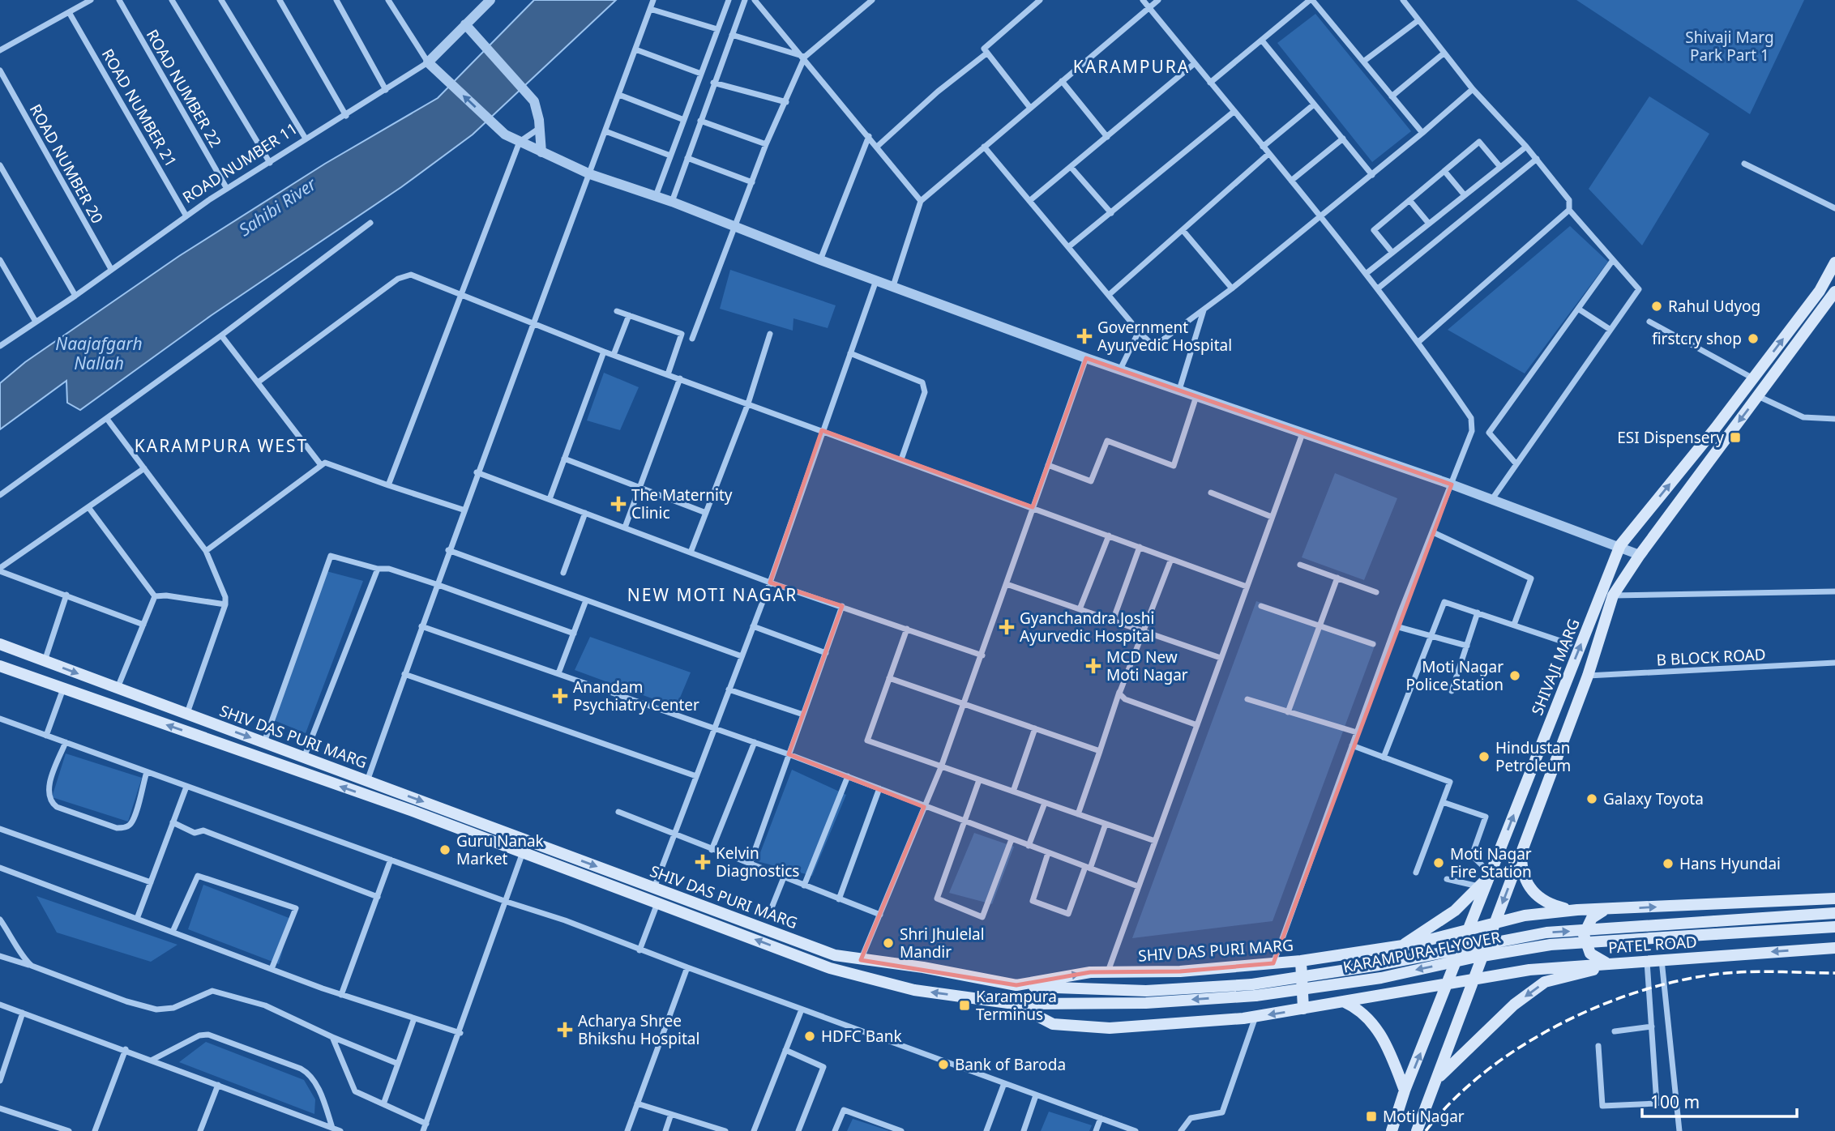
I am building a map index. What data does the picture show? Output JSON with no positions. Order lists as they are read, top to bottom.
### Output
{
  "streets": {
    "main road": [
      "SHIVAJI MARG",
      "SHIV DAS PURI MARG",
      "PATEL ROAD",
      "KARAMPURA FLYOVER"
    ],
    "street": [
      "ROAD NUMBER 22",
      "ROAD NUMBER 21",
      "ROAD NUMBER 11",
      "ROAD NUMBER 20",
      "B BLOCK ROAD"
    ]
  },
  "crossings": [
    ["ROAD NUMBER 22", "ROAD NUMBER 11"],
    ["ROAD NUMBER 21", "ROAD NUMBER 11"],
    ["ROAD NUMBER 11", "ROAD NUMBER 20"],
    ["B BLOCK ROAD", "SHIVAJI MARG"],
    ["SHIVAJI MARG", "SHIV DAS PURI MARG"],
    ["SHIVAJI MARG", "PATEL ROAD"],
    ["SHIV DAS PURI MARG", "PATEL ROAD"],
    ["SHIV DAS PURI MARG", "KARAMPURA FLYOVER"]
  ],
  "districts": ["KARAMPURA", "KARAMPURA WEST", "NEW MOTI NAGAR"],
  "water": ["Sahibi River", "Naajafgarh Nallah"],
  "parks": ["Shivaji Marg Park Part 1"],
  "places": {
    "other": [
      "Rahul Udyog",
      "firstcry shop",
      "Moti Nagar Police Station",
      "Hindustan Petroleum",
      "Galaxy Toyota",
      "Guru Nanak Market",
      "Moti Nagar Fire Station",
      "Hans Hyundai",
      "Shri Jhulelal Mandir",
      "HDFC Bank",
      "Bank of Baroda"
    ],
    "health": [
      "Government Ayurvedic Hospital",
      "The Maternity Clinic",
      "Gyanchandra Joshi Ayurvedic Hospital",
      "MCD New Moti Nagar",
      "Anandam Psychiatry Center",
      "Kelvin Diagnostics",
      "Acharya Shree Bhikshu Hospital"
    ],
    "transit": ["ESI Dispensery", "Karampura Terminus", "Moti Nagar"]
  },
  "scale_bar": "100 m"
}
